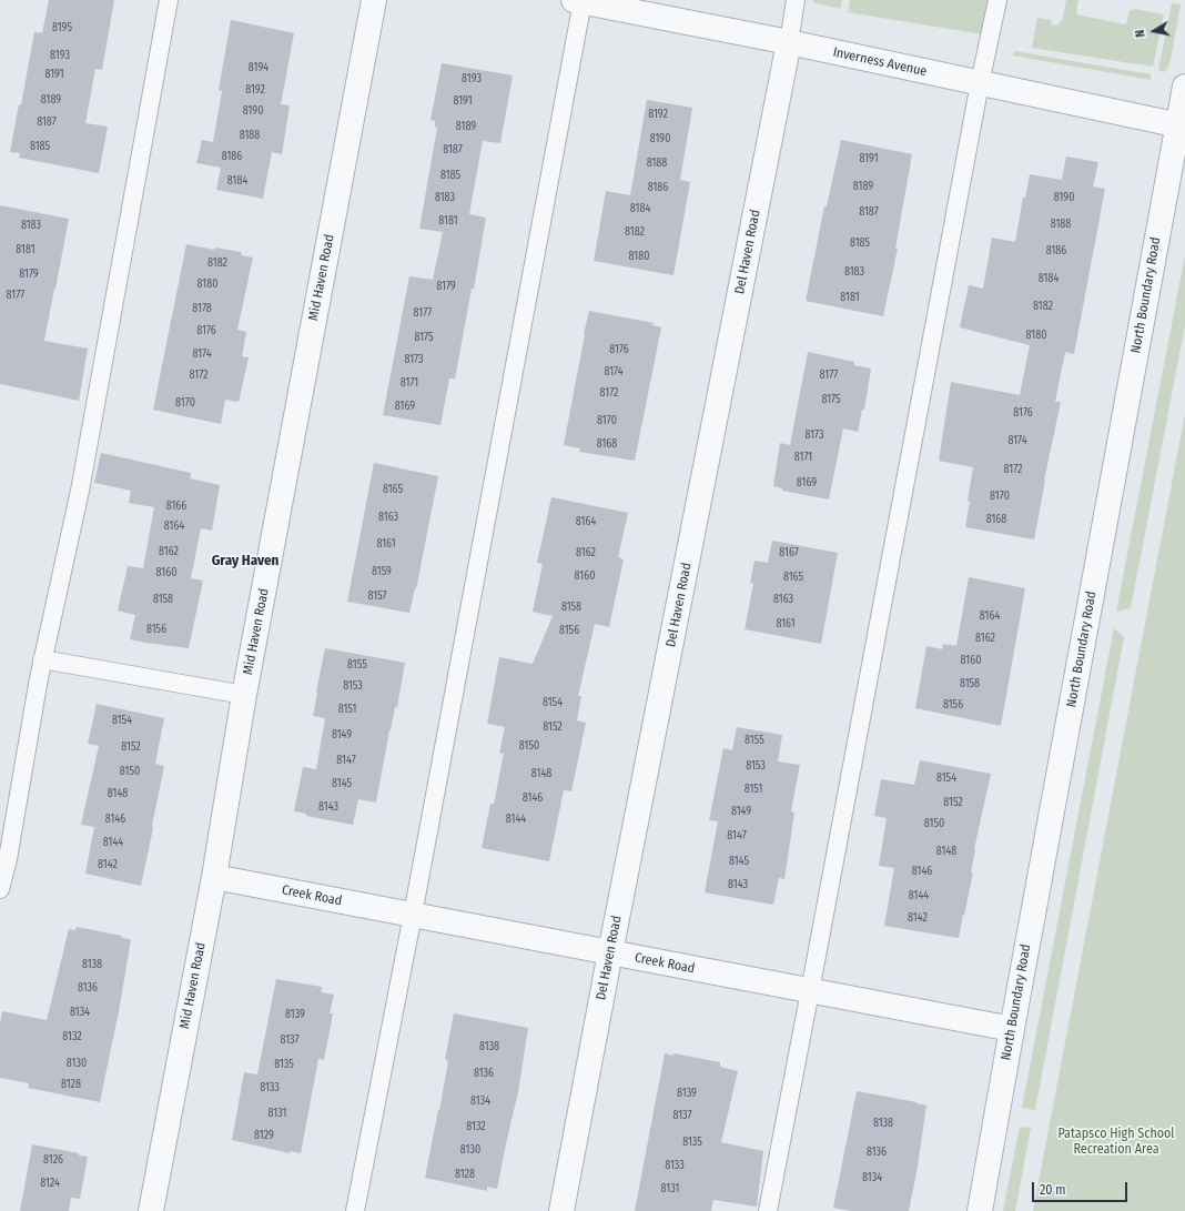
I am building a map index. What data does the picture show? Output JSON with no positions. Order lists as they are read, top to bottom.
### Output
{
  "streets": {
    "street": [
      "Inverness Avenue",
      "Del Haven Road",
      "Mid Haven Road",
      "North Boundary Road",
      "Creek Road"
    ]
  },
  "crossings": [
    ["Inverness Avenue", "Del Haven Road"],
    ["Inverness Avenue", "North Boundary Road"],
    ["Del Haven Road", "Creek Road"],
    ["Mid Haven Road", "Creek Road"],
    ["North Boundary Road", "Creek Road"]
  ],
  "districts": ["Gray Haven"],
  "parks": ["Patapsco High School Recreation Area"],
  "house_numbers": [
    "8195",
    "8193",
    "8194",
    "8191",
    "8193",
    "8192",
    "8189",
    "8191",
    "8190",
    "8192",
    "8187",
    "8189",
    "8188",
    "8190",
    "8185",
    "8187",
    "8186",
    "8191",
    "8188",
    "8185",
    "8184",
    "8189",
    "8186",
    "8183",
    "8190",
    "8184",
    "8187",
    "8181",
    "8188",
    "8183",
    "8182",
    "8185",
    "8181",
    "8186",
    "8180",
    "8182",
    "8183",
    "8179",
    "8184",
    "8180",
    "8179",
    "8177",
    "8181",
    "8182",
    "8178",
    "8177",
    "8176",
    "8180",
    "8175",
    "8176",
    "8174",
    "8173",
    "8174",
    "8172",
    "8177",
    "8171",
    "8172",
    "8175",
    "8170",
    "8169",
    "8176",
    "8170",
    "8173",
    "8174",
    "8168",
    "8171",
    "8172",
    "8169",
    "8165",
    "8170",
    "8166",
    "8163",
    "8168",
    "8164",
    "8164",
    "8161",
    "8162",
    "8162",
    "8167",
    "8159",
    "8160",
    "8160",
    "8165",
    "8157",
    "8158",
    "8163",
    "8158",
    "8164",
    "8161",
    "8156",
    "8156",
    "8162",
    "8160",
    "8155",
    "8158",
    "8153",
    "8154",
    "8156",
    "8151",
    "8154",
    "8152",
    "8149",
    "8155",
    "8150",
    "8152",
    "8147",
    "8153",
    "8150",
    "8148",
    "8154",
    "8145",
    "8151",
    "8148",
    "8146",
    "8152",
    "8143",
    "8149",
    "8146",
    "8144",
    "8150",
    "8147",
    "8144",
    "8148",
    "8145",
    "8142",
    "8146",
    "8143",
    "8144",
    "8142",
    "8138",
    "8136",
    "8134",
    "8139",
    "8132",
    "8137",
    "8138",
    "8130",
    "8135",
    "8136",
    "8128",
    "8133",
    "8139",
    "8134",
    "8131",
    "8137",
    "8138",
    "8132",
    "8129",
    "8135",
    "8130",
    "8136",
    "8126",
    "8133",
    "8128",
    "8134",
    "8124",
    "8131"
  ],
  "scale_bar": "20 m",
  "north": "left"
}
